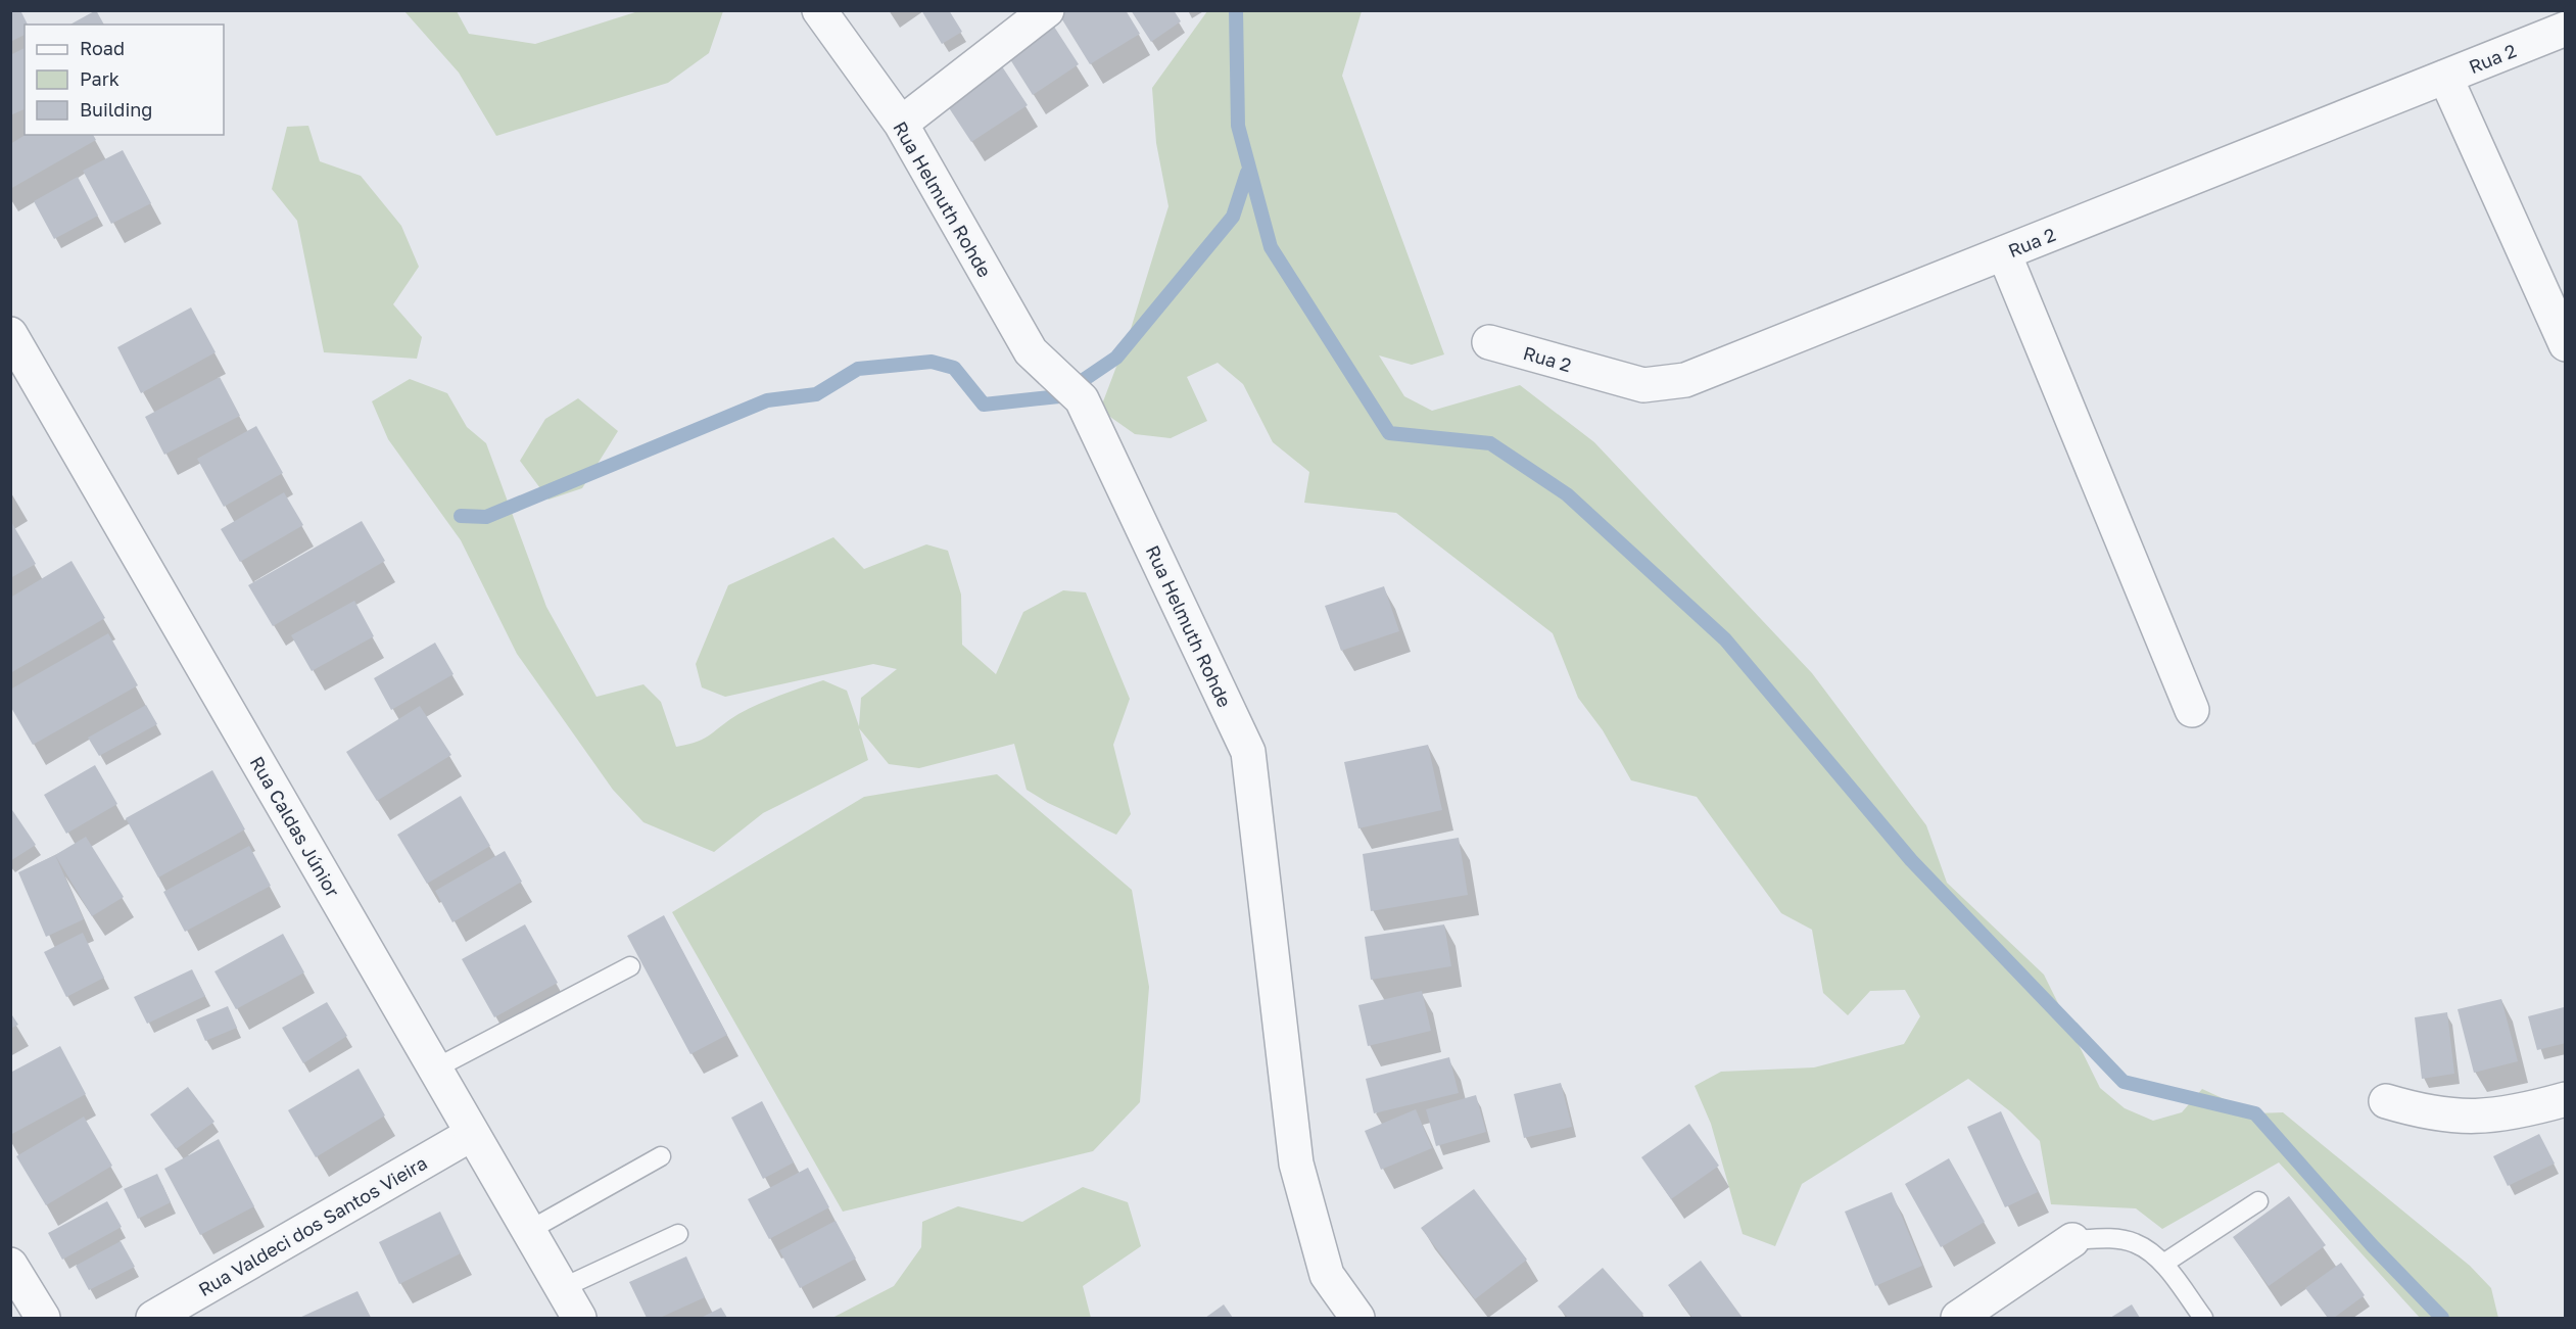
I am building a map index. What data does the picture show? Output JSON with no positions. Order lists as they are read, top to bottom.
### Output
{
  "streets": {
    "street": [
      "Rua 2",
      "Rua Helmuth Rohde",
      "Rua Caldas Júnior",
      "Rua Valdeci dos Santos Vieira"
    ]
  },
  "crossings": [
    ["Rua Caldas Júnior", "Rua Valdeci dos Santos Vieira"]
  ],
  "legend": ["Road", "Park", "Building"]
}
